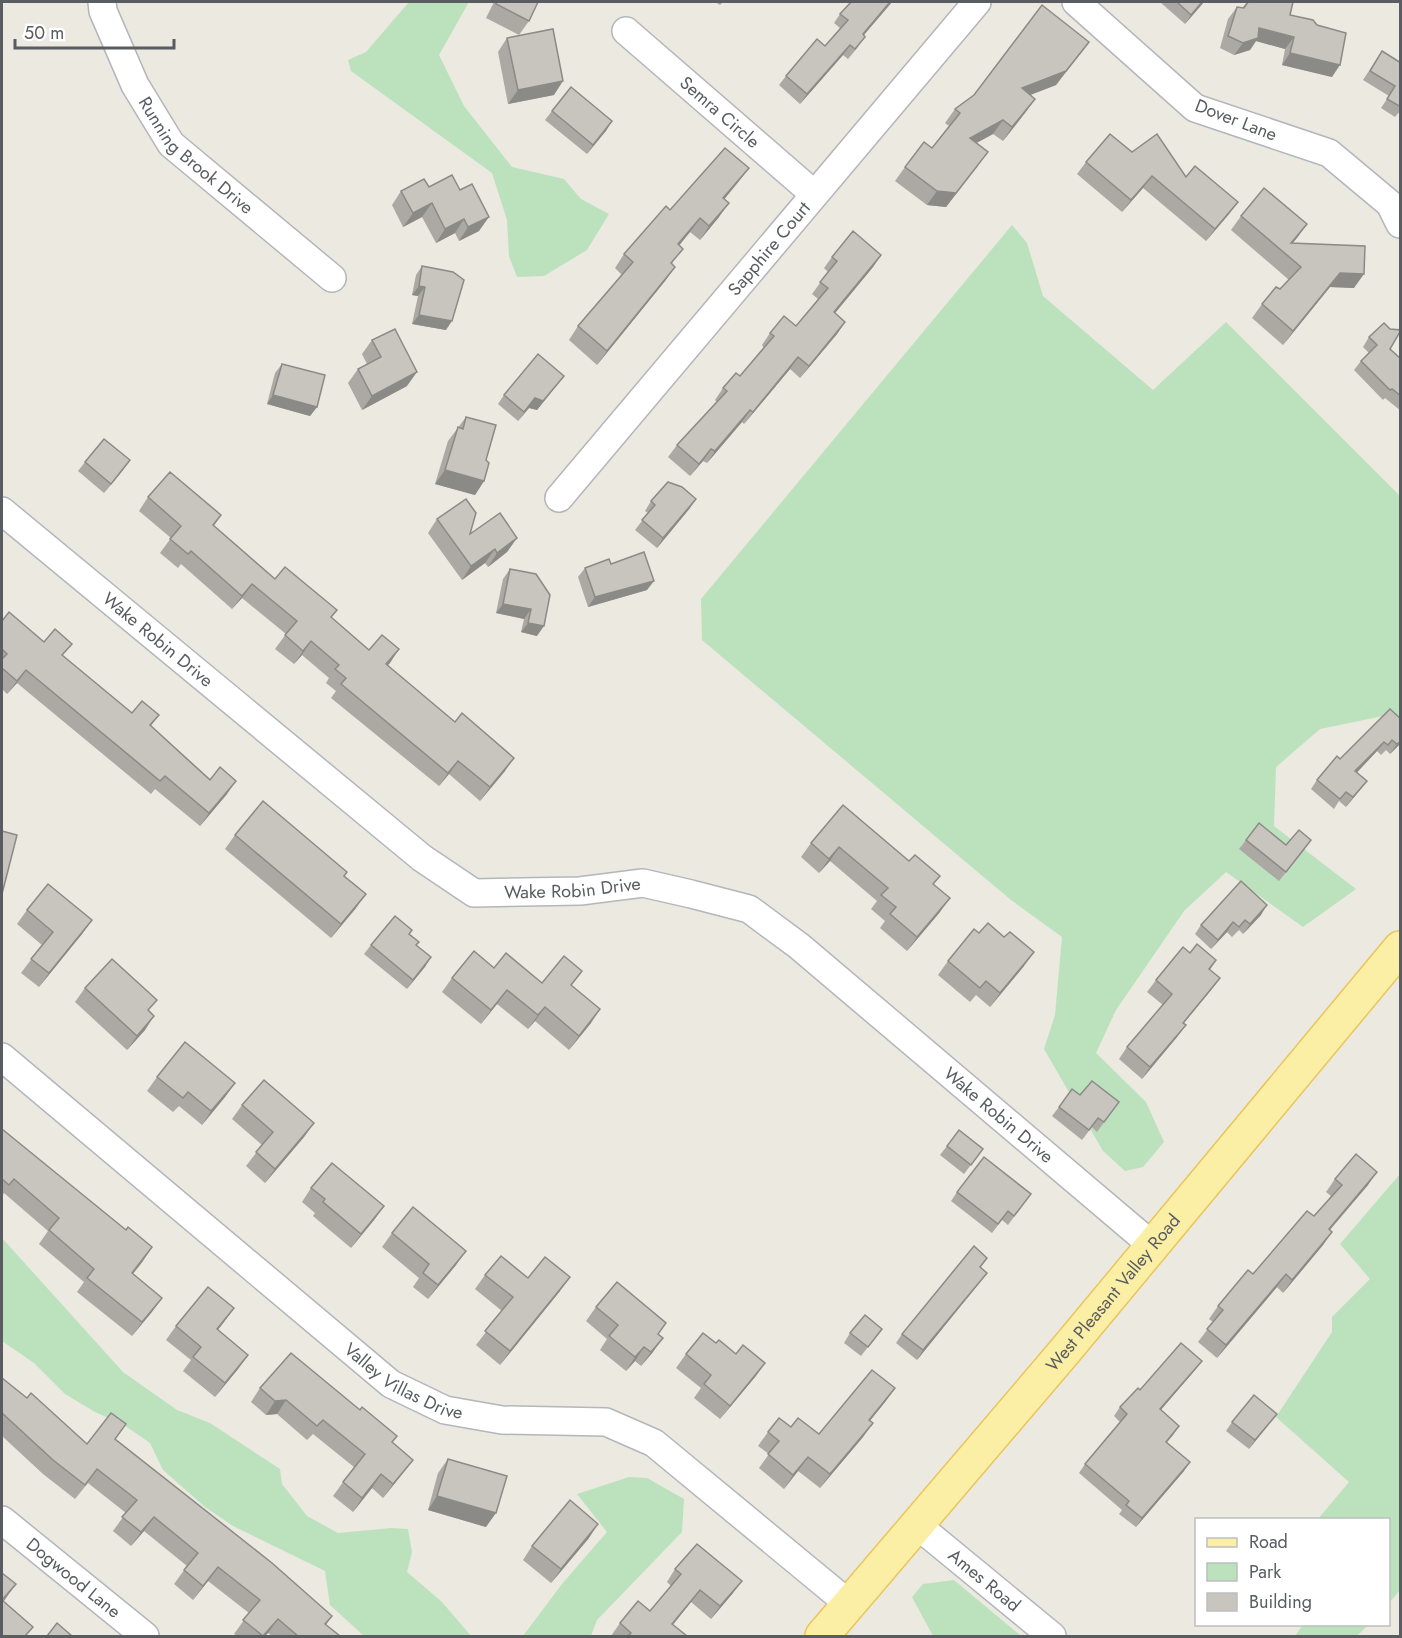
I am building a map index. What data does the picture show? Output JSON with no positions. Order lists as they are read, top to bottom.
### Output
{
  "streets": {
    "main road": ["West Pleasant Valley Road"],
    "street": [
      "Semra Circle",
      "Dover Lane",
      "Running Brook Drive",
      "Sapphire Court",
      "Wake Robin Drive",
      "Valley Villas Drive",
      "Dogwood Lane",
      "Ames Road"
    ]
  },
  "crossings": [
    ["Semra Circle", "Sapphire Court"],
    ["Wake Robin Drive", "West Pleasant Valley Road"],
    ["West Pleasant Valley Road", "Valley Villas Drive"],
    ["West Pleasant Valley Road", "Ames Road"]
  ],
  "legend": ["Road", "Park", "Building"],
  "scale_bar": "50 m"
}
